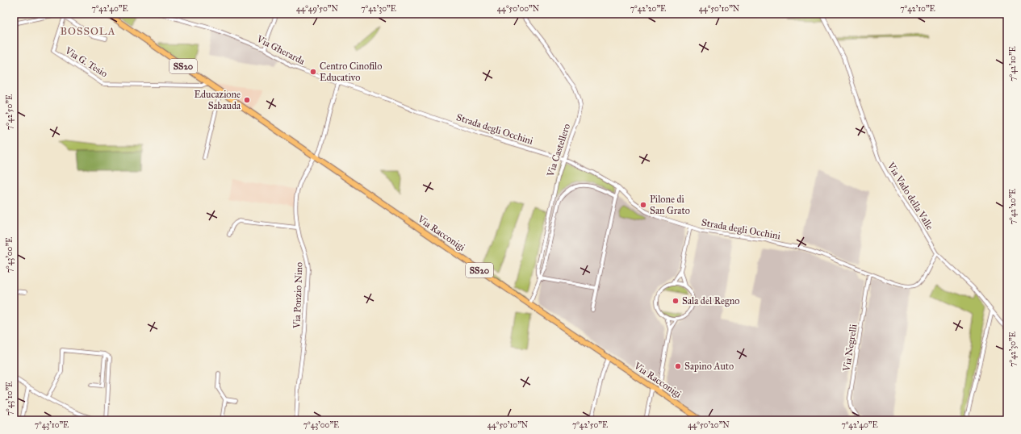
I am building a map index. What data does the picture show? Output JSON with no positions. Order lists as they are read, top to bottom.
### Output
{
  "streets": {
    "main road": ["SS20", "Via Racconigi"],
    "street": [
      "Via Gherarda",
      "Via G. Tesio",
      "Strada degli Occhini",
      "Via Castellero",
      "Via Vado della Valle",
      "Via Ponzio Nino",
      "Via Negrelli"
    ]
  },
  "crossings": [
    ["Via Gherarda", "Strada degli Occhini"],
    ["Via G. Tesio", "Via Racconigi"],
    ["Strada degli Occhini", "Via Castellero"],
    ["Strada degli Occhini", "Via Vado della Valle"],
    ["Strada degli Occhini", "Via Negrelli"],
    ["Via Castellero", "Via Racconigi"],
    ["Via Racconigi", "Via Ponzio Nino"]
  ],
  "districts": ["BOSSOLA"],
  "places": [
    "Centro Cinofilo Educativo",
    "Educazione Sabauda",
    "Pilone di San Grato",
    "Sala del Regno",
    "Sapino Auto"
  ],
  "coordinates": [
    "7°42'40\"E",
    "44°49'50\"N",
    "7°42'30\"E",
    "44°50'00\"N",
    "7°42'20\"E",
    "44°50'10\"N",
    "7°42'10\"E",
    "7°42'50\"E",
    "7°43'00\"E",
    "7°43'10\"E",
    "44°50'20\"N"
  ]
}
